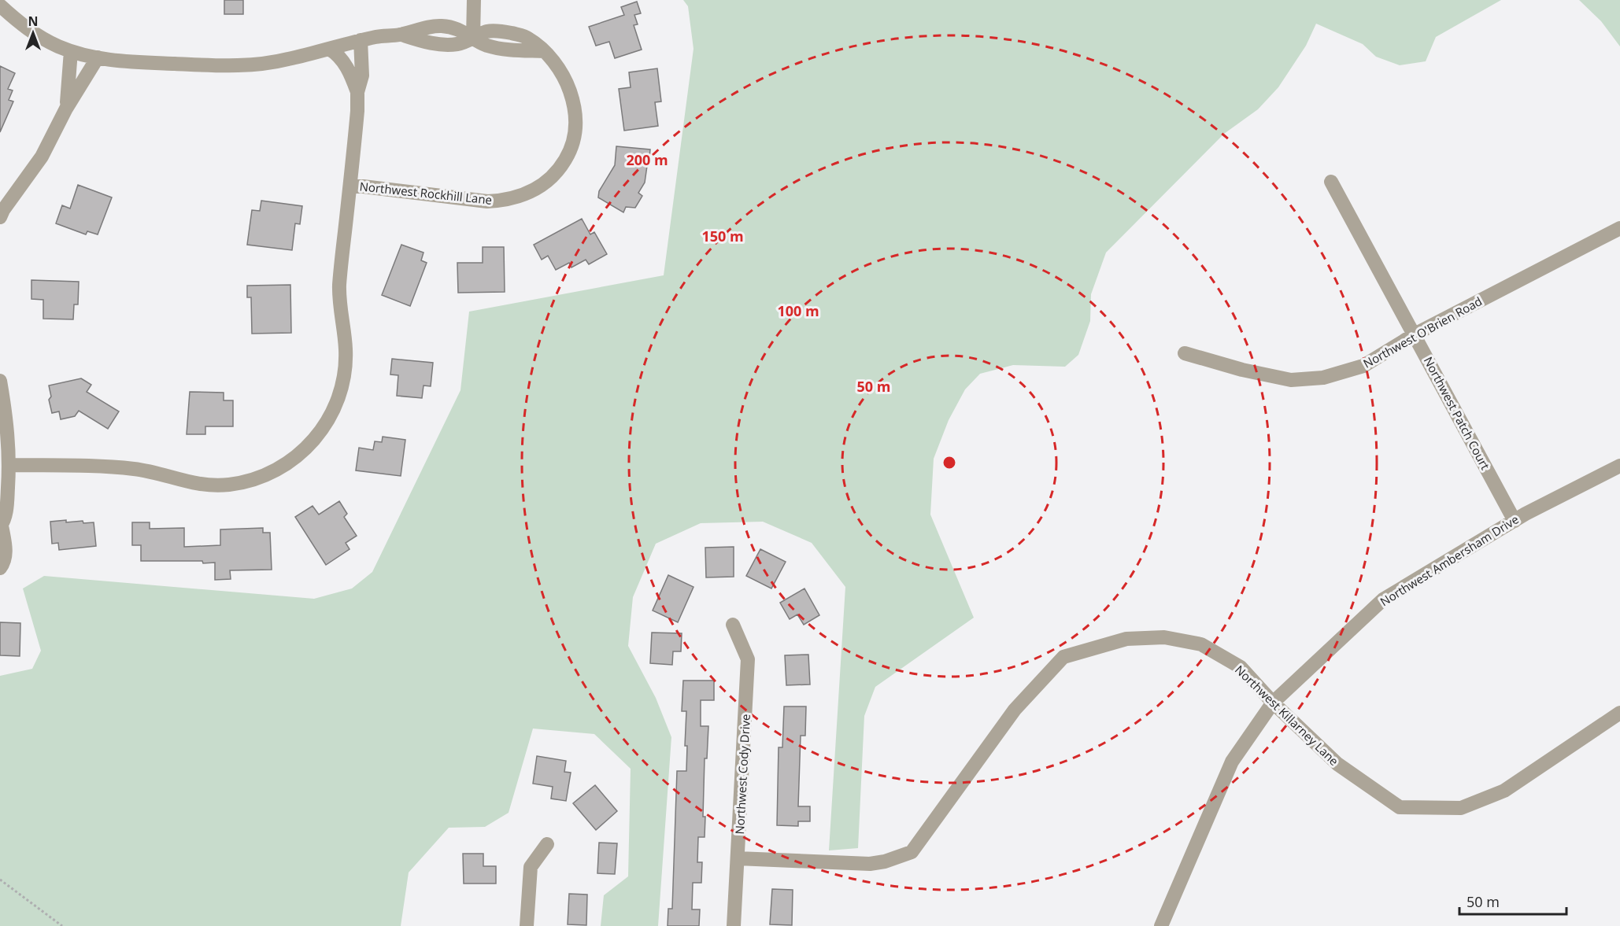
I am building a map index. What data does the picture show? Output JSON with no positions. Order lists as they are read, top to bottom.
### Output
{
  "streets": {
    "street": [
      "Northwest Rockhill Lane",
      "Northwest O'Brien Road",
      "Northwest Patch Court",
      "Northwest Ambersham Drive",
      "Northwest Killarney Lane",
      "Northwest Cody Drive"
    ]
  },
  "crossings": [
    ["Northwest O'Brien Road", "Northwest Patch Court"],
    ["Northwest Patch Court", "Northwest Ambersham Drive"],
    ["Northwest Ambersham Drive", "Northwest Killarney Lane"],
    ["Northwest Killarney Lane", "Northwest Cody Drive"]
  ],
  "scale_bar": "50 m",
  "north": "top",
  "rings": [
    "200 m",
    "150 m",
    "100 m",
    "50 m"
  ]
}
